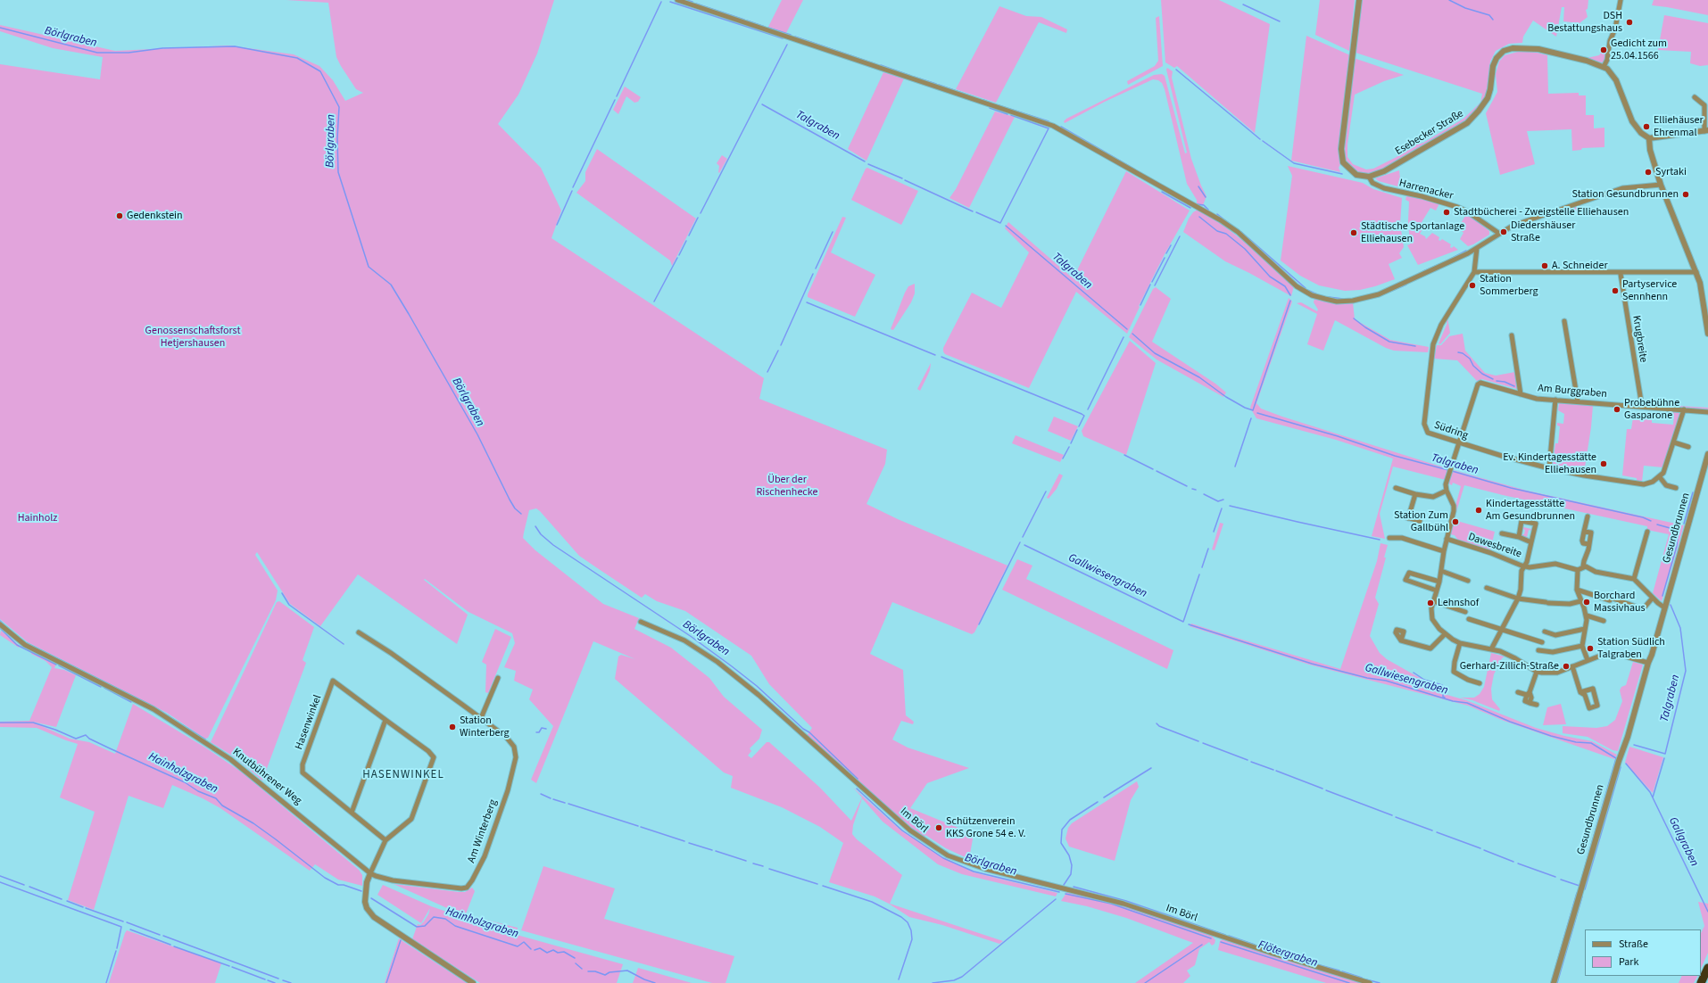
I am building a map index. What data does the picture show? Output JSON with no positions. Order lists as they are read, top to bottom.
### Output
{
  "streets": {
    "street": [
      "Esebecker Straße",
      "Harrenacker",
      "Krugbreite",
      "Am Burggraben",
      "Südring",
      "Gesundbrunnen",
      "Dawesbreite",
      "Hasenwinkel",
      "Knutbührener Weg",
      "Im Börl",
      "Am Winterberg"
    ]
  },
  "crossings": [
    ["Esebecker Straße", "Harrenacker"],
    ["Krugbreite", "Am Burggraben"],
    ["Am Burggraben", "Südring"],
    ["Hasenwinkel", "Knutbührener Weg"],
    ["Hasenwinkel", "Am Winterberg"],
    ["Knutbührener Weg", "Am Winterberg"]
  ],
  "districts": ["HASENWINKEL"],
  "water": [
    "Börlgraben",
    "Talgraben",
    "Gallwiesengraben",
    "Hainholzgraben",
    "Gallgraben",
    "Flötergraben"
  ],
  "parks": ["Genossenschaftsforst Hetjershausen", "Über der Rischenhecke", "Hainholz"],
  "places": [
    "DSH Bestattungshaus",
    "Gedicht zum 25.04.1566",
    "Elliehäuser Ehrenmal",
    "Syrtaki",
    "Station Gesundbrunnen",
    "Stadtbücherei - Zweigstelle Elliehausen",
    "Gedenkstein",
    "Diedershäuser Straße",
    "Städtische Sportanlage Elliehausen",
    "A. Schneider",
    "Station Sommerberg",
    "Partyservice Sennhenn",
    "Probebühne Gasparone",
    "Ev. Kindertagesstätte Elliehausen",
    "Kindertagesstätte Am Gesundbrunnen",
    "Station Zum Gallbühl",
    "Borchard Massivhaus",
    "Lehnshof",
    "Station Südlich Talgraben",
    "Gerhard-Zillich-Straße",
    "Station Winterberg",
    "Schützenverein KKS Grone 54 e. V."
  ],
  "legend": ["Straße", "Park"]
}
